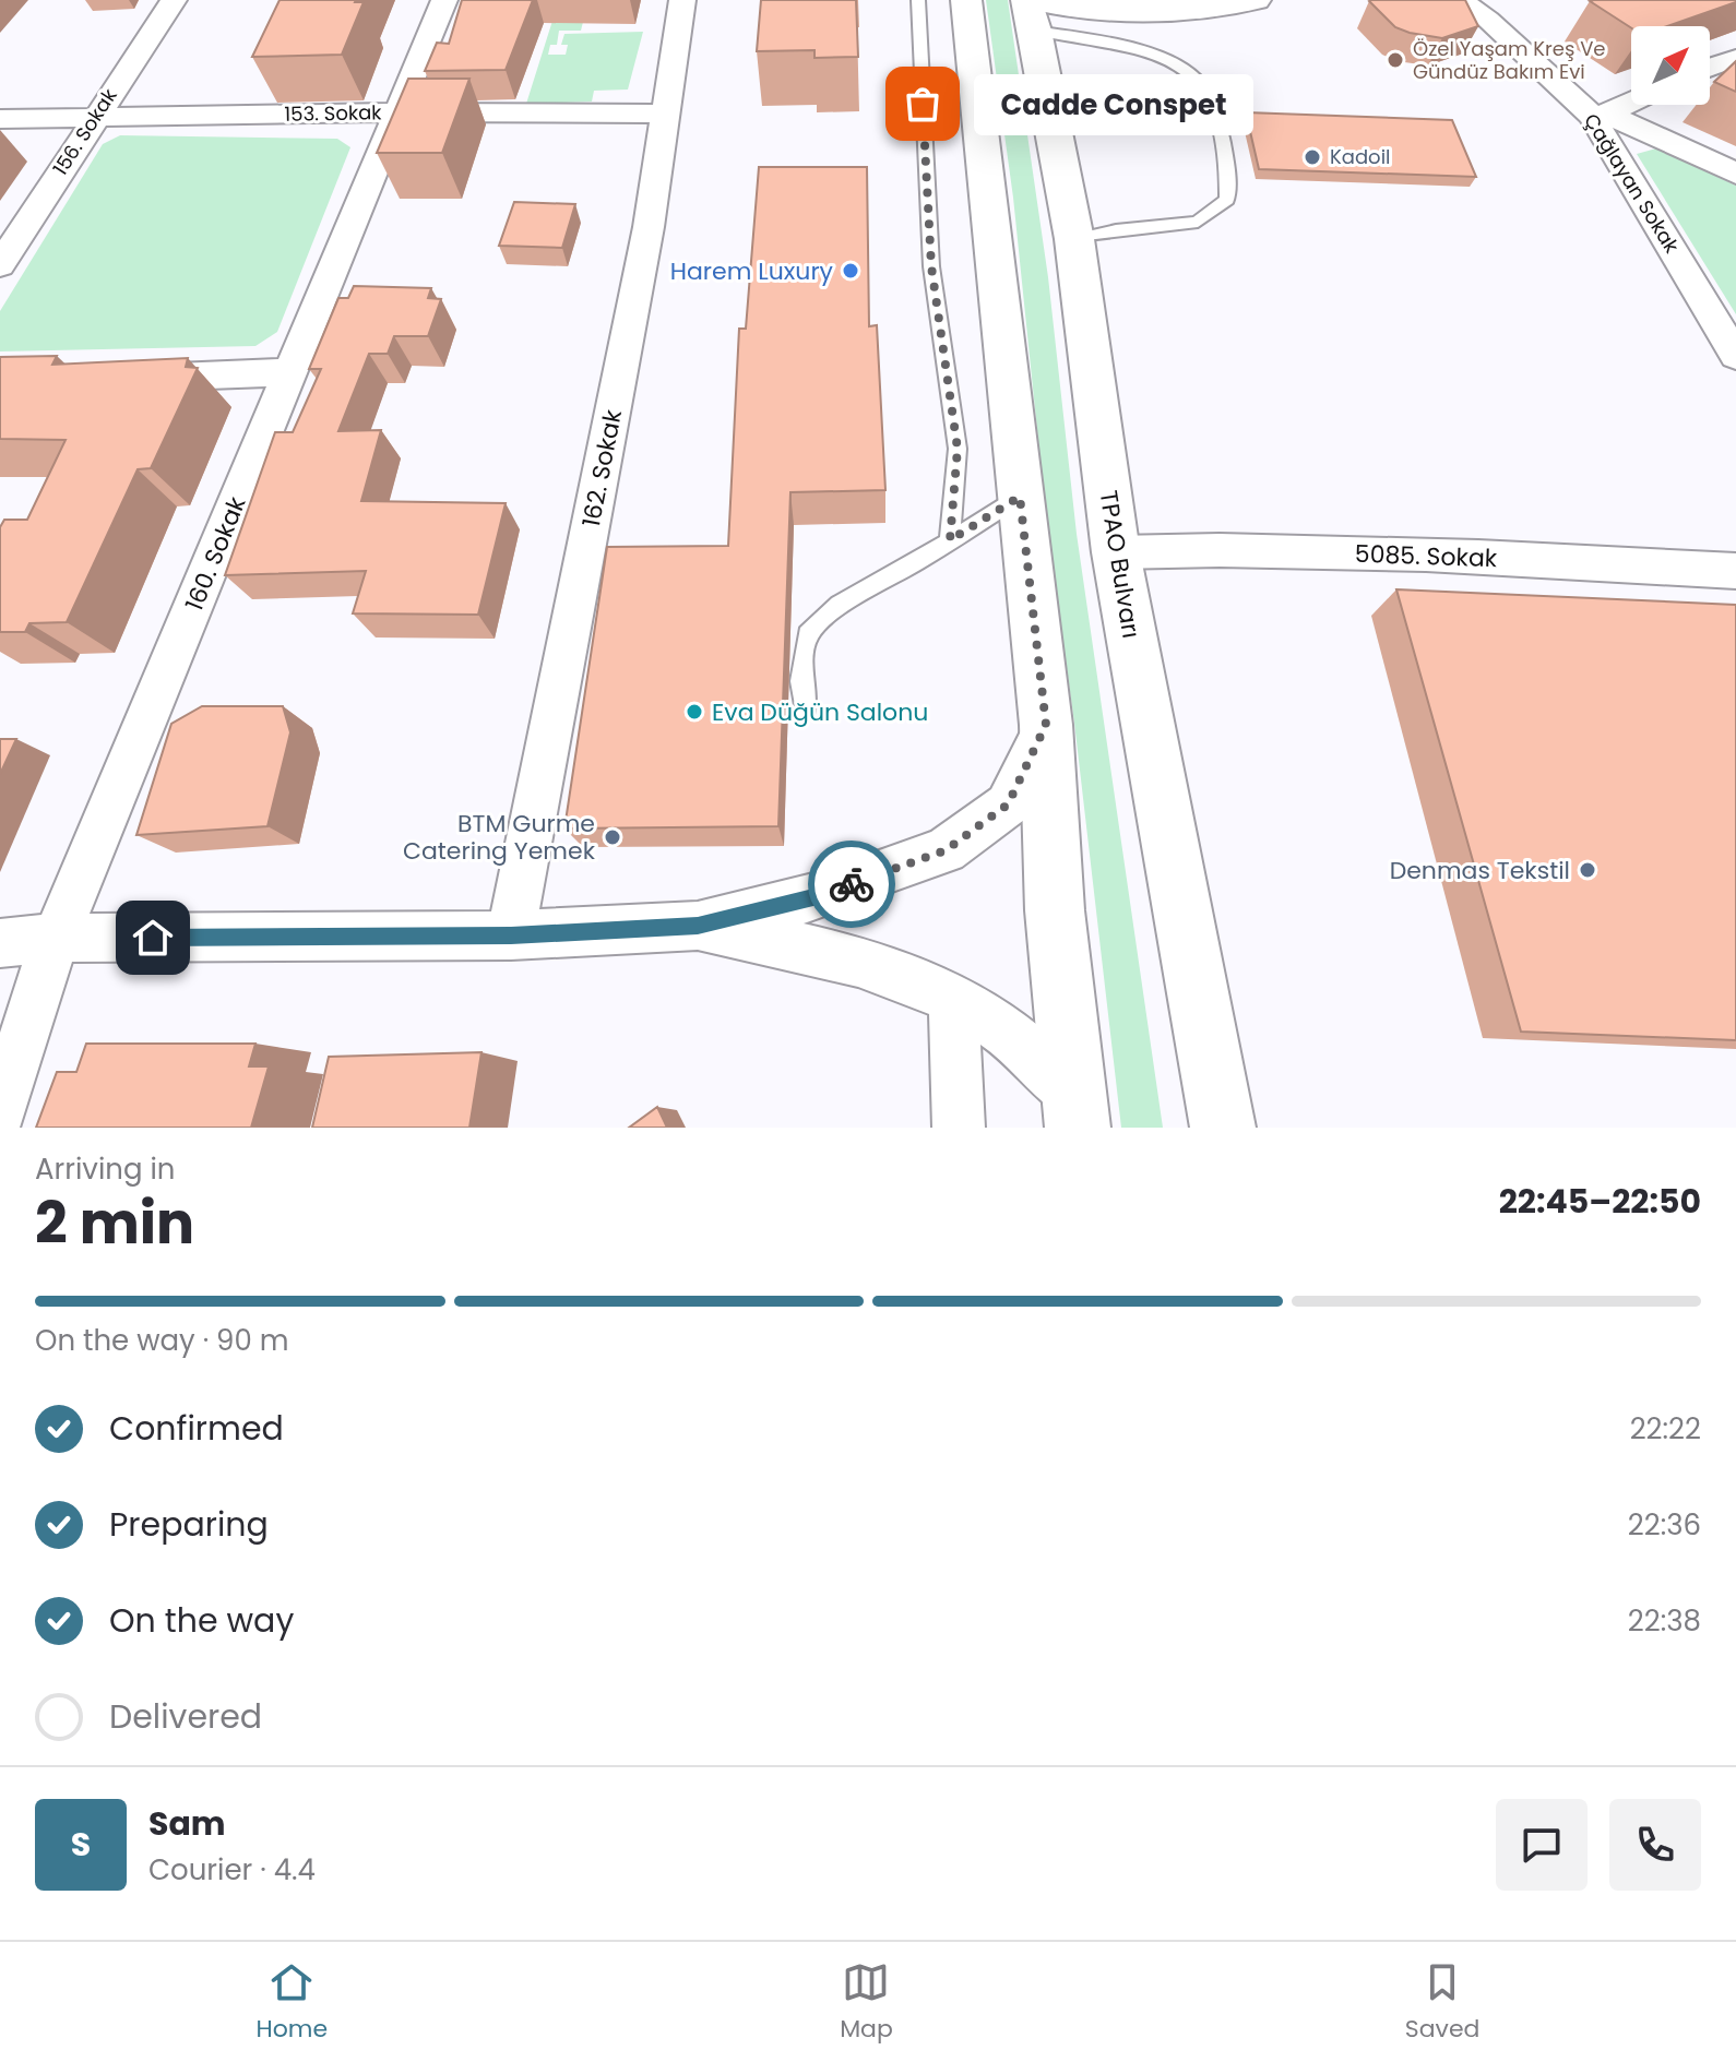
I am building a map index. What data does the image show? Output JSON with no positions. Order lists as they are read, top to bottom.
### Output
{
  "streets": {
    "main road": ["TPAO Bulvarı"],
    "street": [
      "153. Sokak",
      "156. Sokak",
      "Çağlayan Sokak",
      "162. Sokak",
      "160. Sokak",
      "5085. Sokak"
    ]
  },
  "crossings": [
    ["153. Sokak", "156. Sokak"],
    ["153. Sokak", "162. Sokak"],
    ["153. Sokak", "160. Sokak"],
    ["5085. Sokak", "TPAO Bulvarı"]
  ],
  "places": [
    "Özel Yaşam Kreş Ve Gündüz Bakım Evi",
    "Cadde Conspet",
    "Kadoil",
    "Harem Luxury",
    "Eva Düğün Salonu",
    "BTM Gurme Catering Yemek",
    "Denmas Tekstil"
  ],
  "north": "top right",
  "page": {
    "bubble": "Cadde Conspet",
    "heading": ["2 min", "Arriving in", "22:45–22:50"],
    "panel": ["Sam", "Courier · 4.4"],
    "bar": "On the way · 90 m",
    "list": [
      ["Confirmed", "22:22"],
      ["Preparing", "22:36"],
      ["On the way", "22:38"],
      "Delivered"
    ],
    "round": "S",
    "tabs": ["Home", "Map", "Saved"]
  }
}
